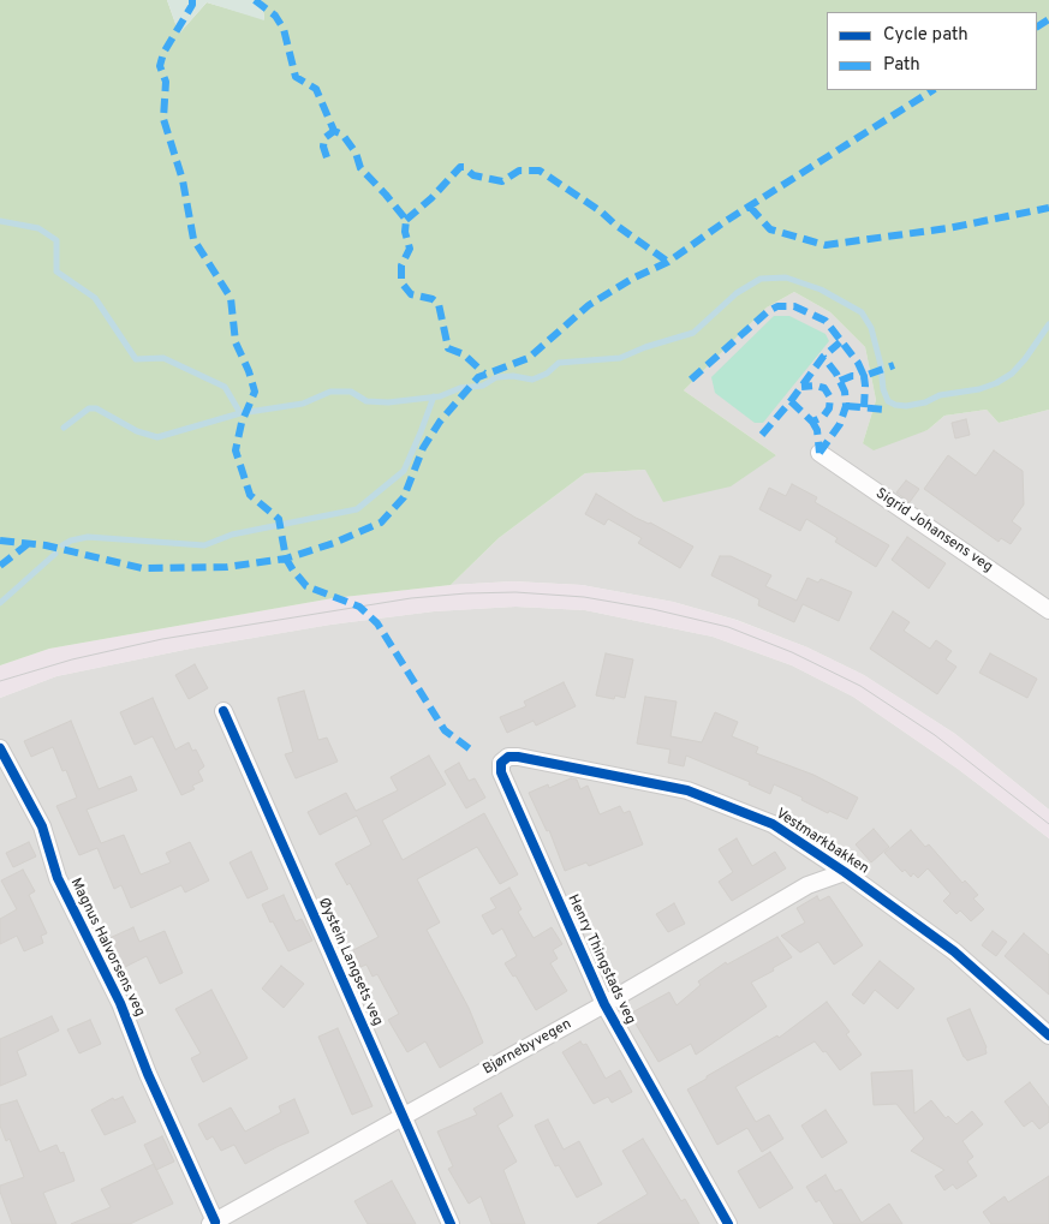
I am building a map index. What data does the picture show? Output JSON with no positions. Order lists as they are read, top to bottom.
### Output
{
  "streets": {
    "street": [
      "Sigrid Johansens veg",
      "Vestmarkbakken",
      "Magnus Halvorsens veg",
      "Henry Thingstads veg",
      "Øystein Langsets veg",
      "Bjørnebyvegen"
    ]
  },
  "crossings": [
    ["Vestmarkbakken", "Henry Thingstads veg"],
    ["Vestmarkbakken", "Bjørnebyvegen"],
    ["Magnus Halvorsens veg", "Bjørnebyvegen"],
    ["Henry Thingstads veg", "Bjørnebyvegen"],
    ["Øystein Langsets veg", "Bjørnebyvegen"]
  ],
  "legend": ["Cycle path", "Path"]
}
